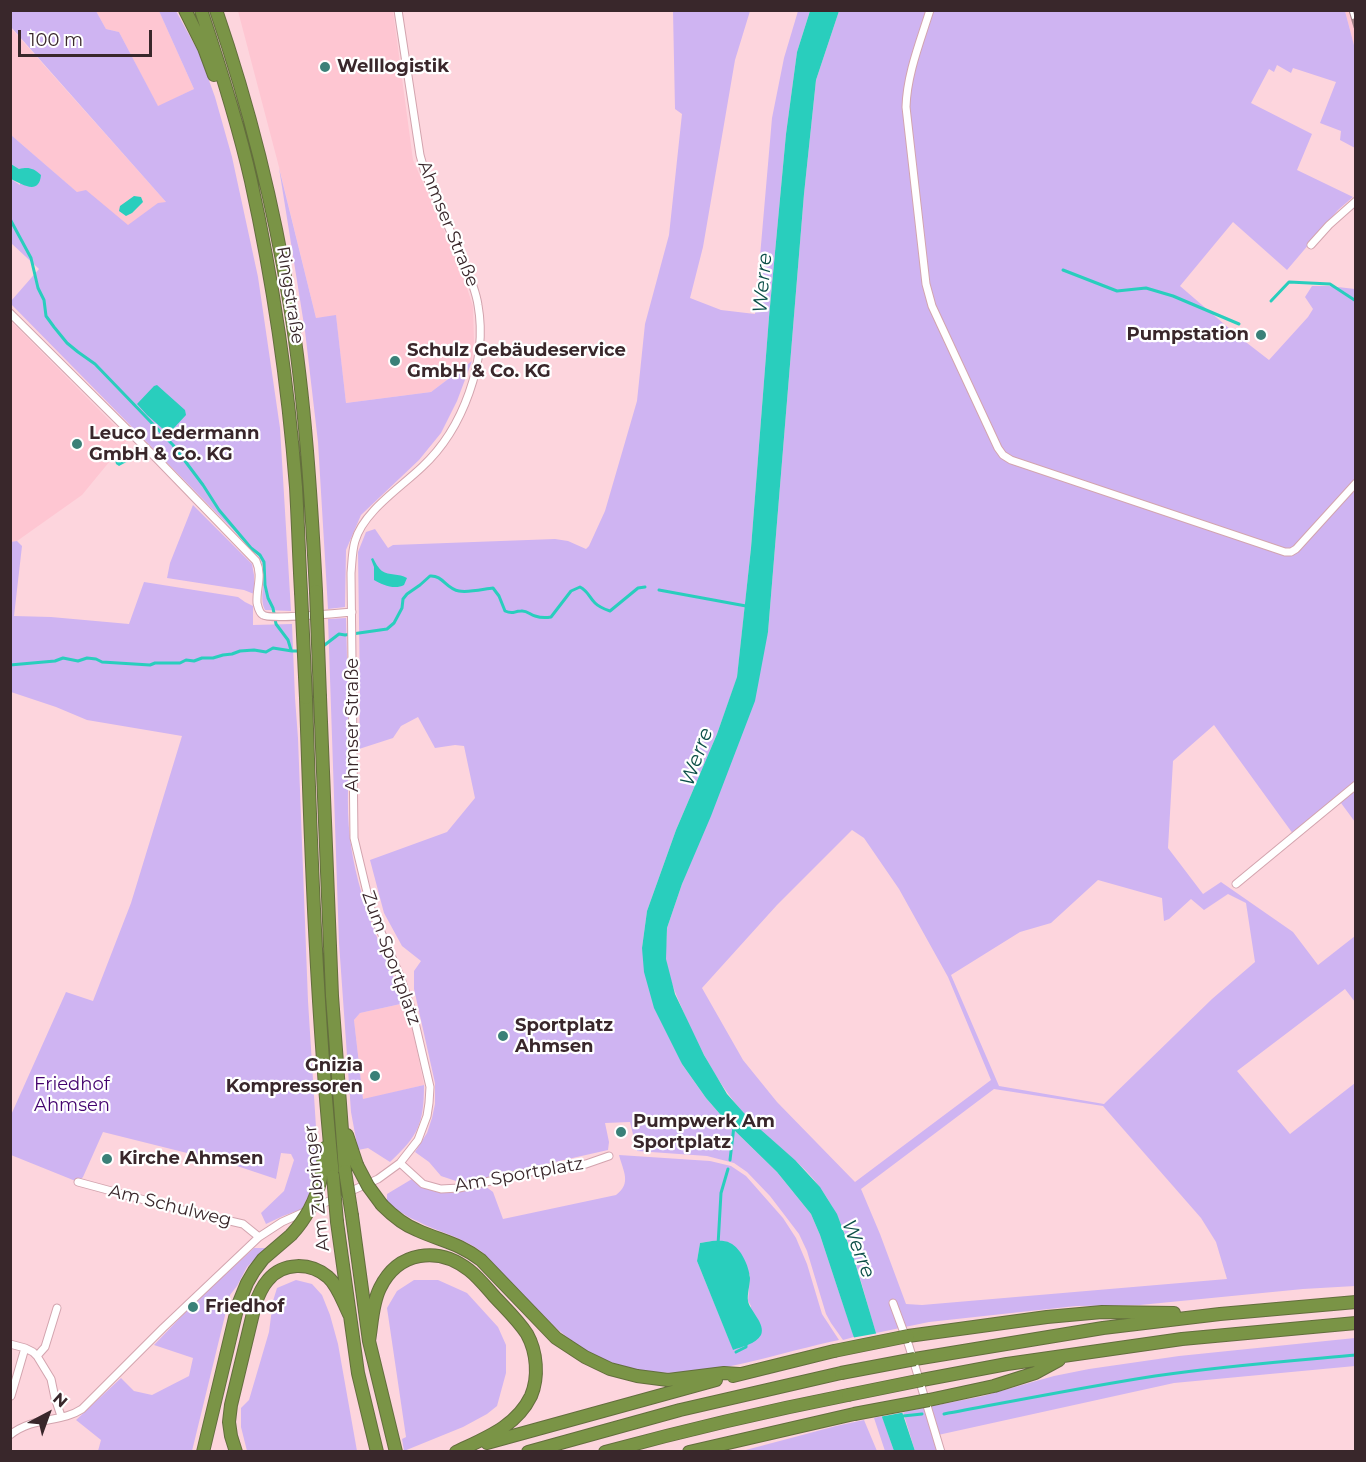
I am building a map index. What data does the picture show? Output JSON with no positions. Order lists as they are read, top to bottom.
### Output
{
  "streets": {
    "highway": ["Ringstraße", "Am Zubringer"],
    "street": [
      "Ahmser Straße",
      "Zum Sportplatz",
      "Am Sportplatz",
      "Am Schulweg"
    ]
  },
  "crossings": [
    ["Ahmser Straße", "Zum Sportplatz"],
    ["Ringstraße", "Am Zubringer"],
    ["Zum Sportplatz", "Am Sportplatz"],
    ["Zum Sportplatz", "Am Schulweg"]
  ],
  "water": ["Werre"],
  "parks": ["Friedhof Ahmsen"],
  "places": [
    "Welllogistik",
    "Pumpstation",
    "Schulz Gebäudeservice GmbH & Co. KG",
    "Leuco Ledermann GmbH & Co. KG",
    "Sportplatz Ahmsen",
    "Gnizia Kompressoren",
    "Pumpwerk Am Sportplatz",
    "Kirche Ahmsen",
    "Friedhof"
  ],
  "scale_bar": "100 m",
  "north": "top right"
}
